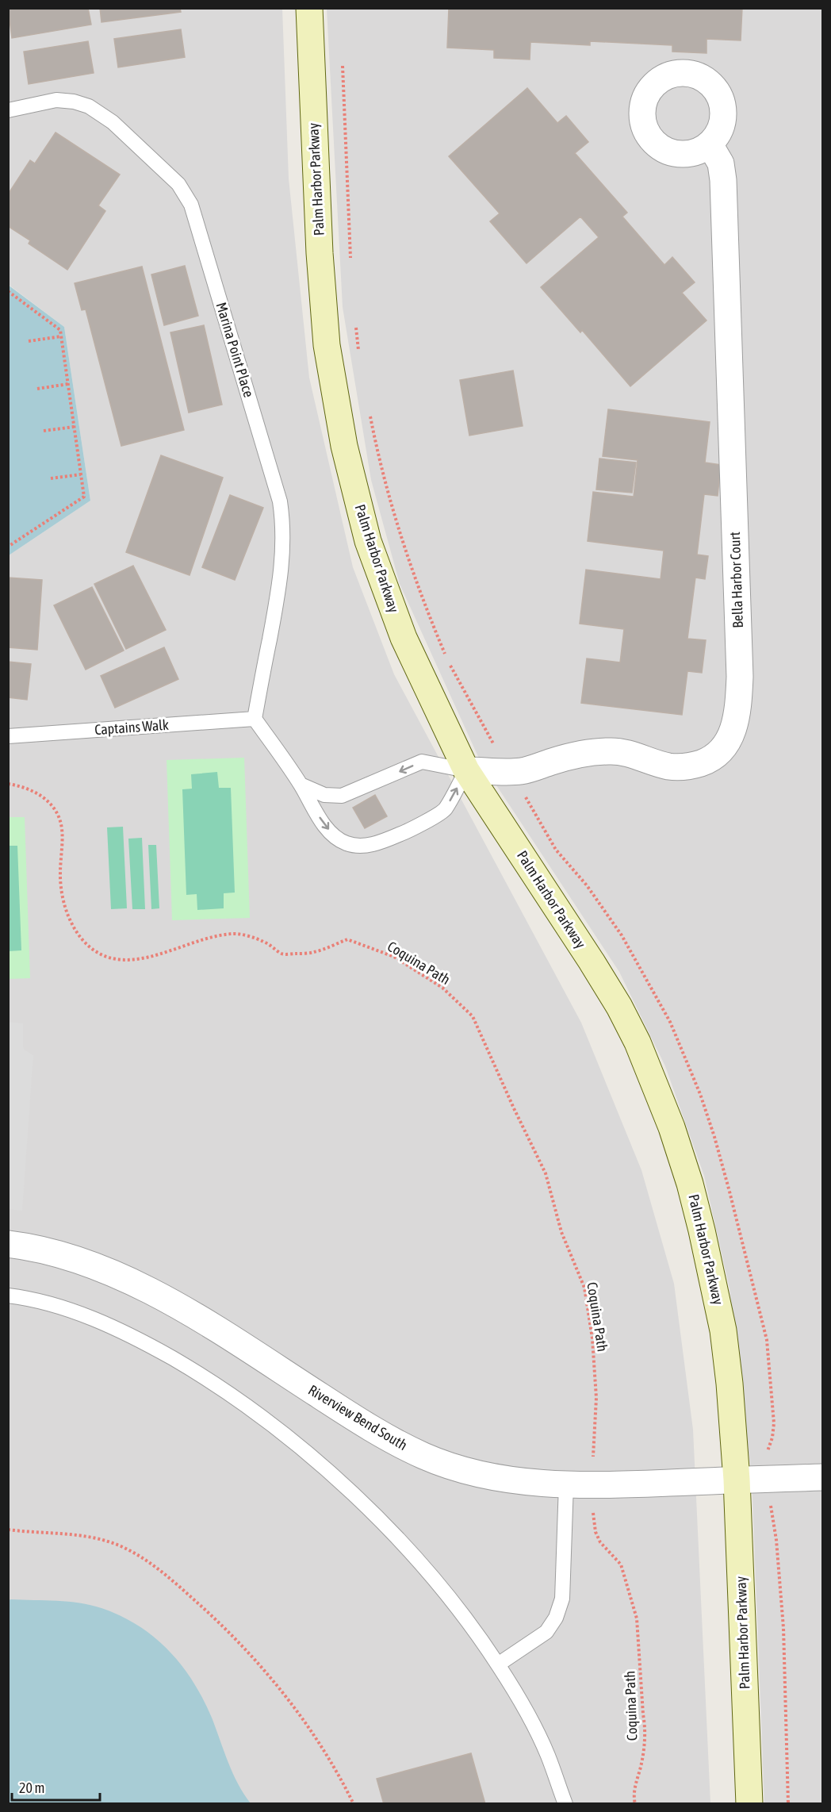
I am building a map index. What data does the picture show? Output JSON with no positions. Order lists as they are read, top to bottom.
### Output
{
  "streets": {
    "street": ["Palm Harbor Parkway", "Bella Harbor Court", "Riverview Bend South"],
    "lane": ["Marina Point Place", "Captains Walk"],
    "path": ["Coquina Path"]
  },
  "crossings": [
    ["Palm Harbor Parkway", "Bella Harbor Court"],
    ["Palm Harbor Parkway", "Riverview Bend South"],
    ["Marina Point Place", "Captains Walk"]
  ],
  "scale_bar": "20 m"
}
